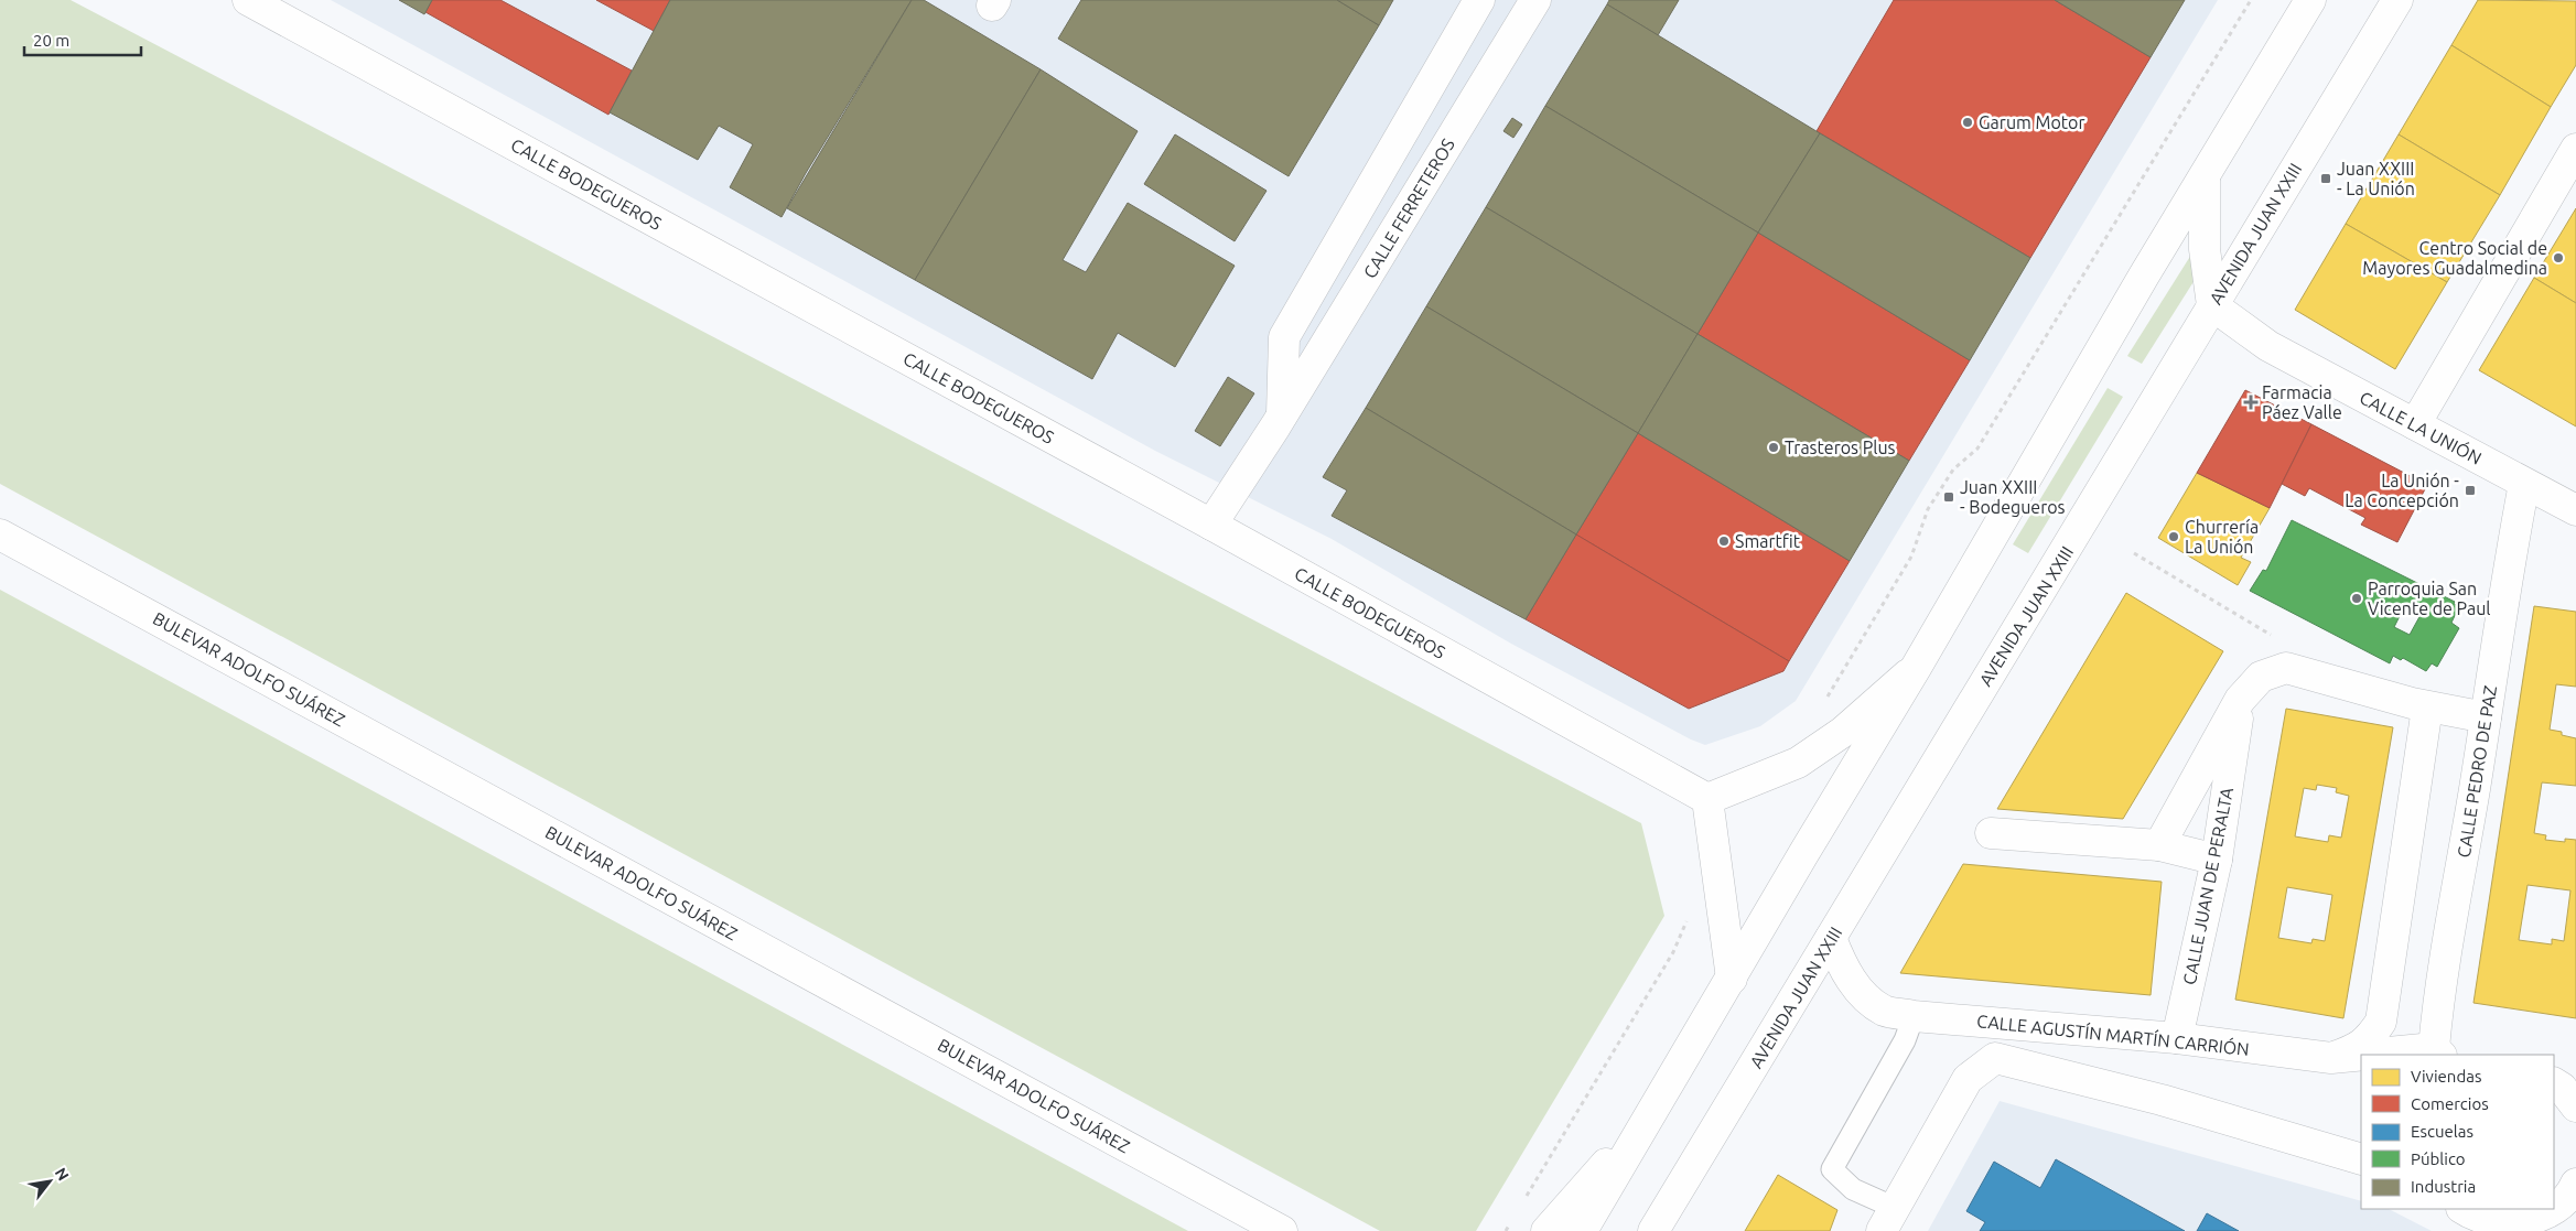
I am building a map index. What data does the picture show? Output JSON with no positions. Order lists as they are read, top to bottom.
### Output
{
  "streets": {
    "street": [
      "CALLE BODEGUEROS",
      "CALLE FERRETEROS",
      "AVENIDA JUAN XXIII",
      "CALLE LA UNIÓN",
      "BULEVAR ADOLFO SUÁREZ",
      "CALLE PEDRO DE PAZ",
      "CALLE JUAN DE PERALTA",
      "CALLE AGUSTÍN MARTÍN CARRIÓN"
    ]
  },
  "crossings": [
    ["CALLE BODEGUEROS", "CALLE FERRETEROS"],
    ["AVENIDA JUAN XXIII", "CALLE LA UNIÓN"],
    ["AVENIDA JUAN XXIII", "CALLE AGUSTÍN MARTÍN CARRIÓN"],
    ["CALLE LA UNIÓN", "CALLE PEDRO DE PAZ"],
    ["CALLE PEDRO DE PAZ", "CALLE AGUSTÍN MARTÍN CARRIÓN"],
    ["CALLE JUAN DE PERALTA", "CALLE AGUSTÍN MARTÍN CARRIÓN"]
  ],
  "places": {
    "other": [
      "Garum Motor",
      "Centro Social de Mayores Guadalmedina",
      "Trasteros Plus",
      "Churrería La Unión",
      "Smartfit",
      "Parroquia San Vicente de Paul"
    ],
    "transit": ["Juan XXIII - La Unión", "La Unión - La Concepción", "Juan XXIII - Bodegueros"],
    "health": ["Farmacia Páez Valle"]
  },
  "legend": [
    "Viviendas",
    "Comercios",
    "Escuelas",
    "Público",
    "Industria"
  ],
  "scale_bar": "20 m",
  "north": "top right"
}
